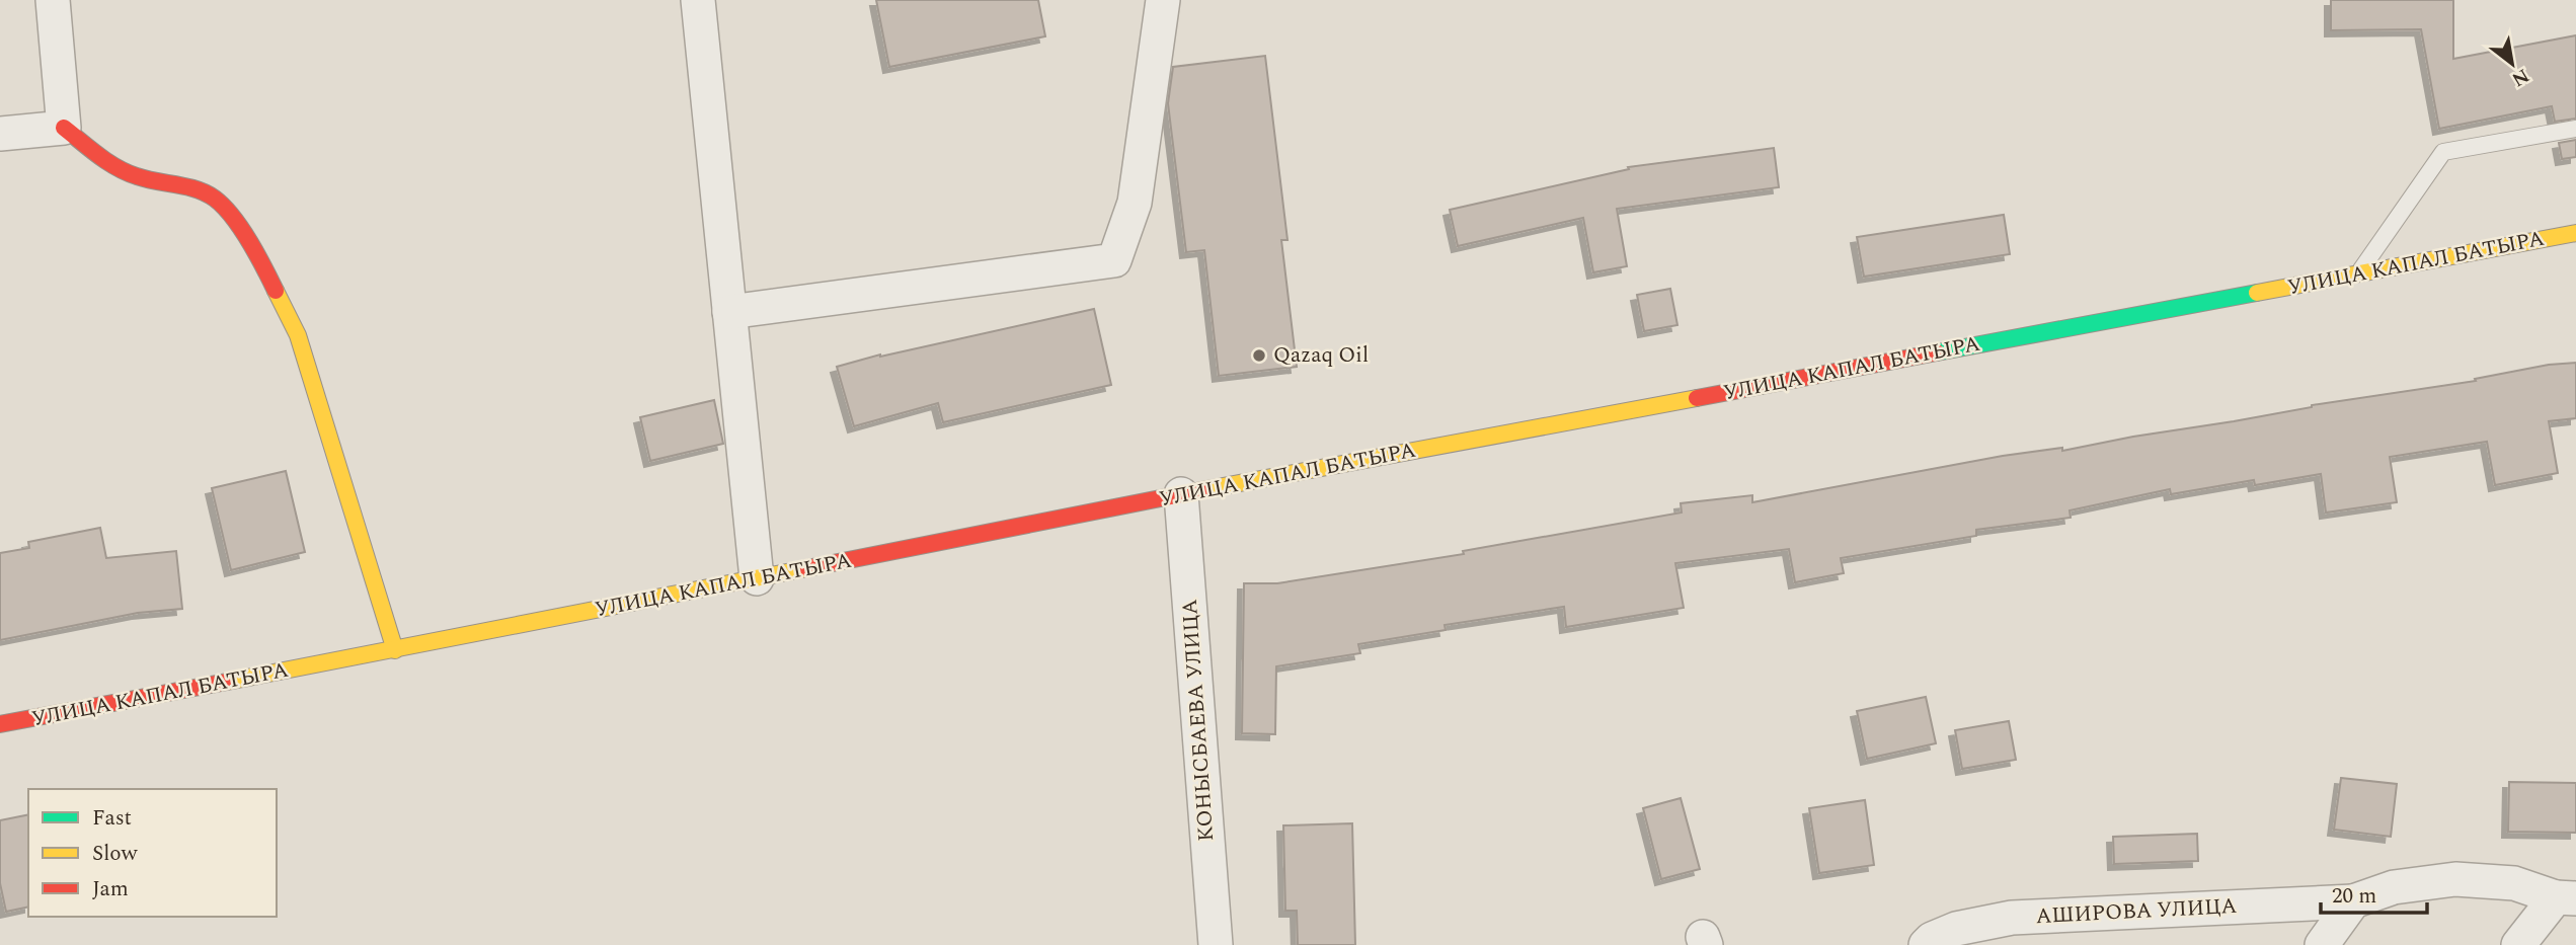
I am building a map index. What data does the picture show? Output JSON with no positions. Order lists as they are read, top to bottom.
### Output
{
  "streets": {
    "main road": ["УЛИЦА КАПАЛ БАТЫРА"],
    "street": ["КОНЫСБАЕВА УЛИЦА", "АШИРОВА УЛИЦА"]
  },
  "crossings": [
    ["УЛИЦА КАПАЛ БАТЫРА", "КОНЫСБАЕВА УЛИЦА"]
  ],
  "places": ["Qazaq Oil"],
  "legend": ["Fast", "Slow", "Jam"],
  "scale_bar": "20 m",
  "north": "bottom right"
}
